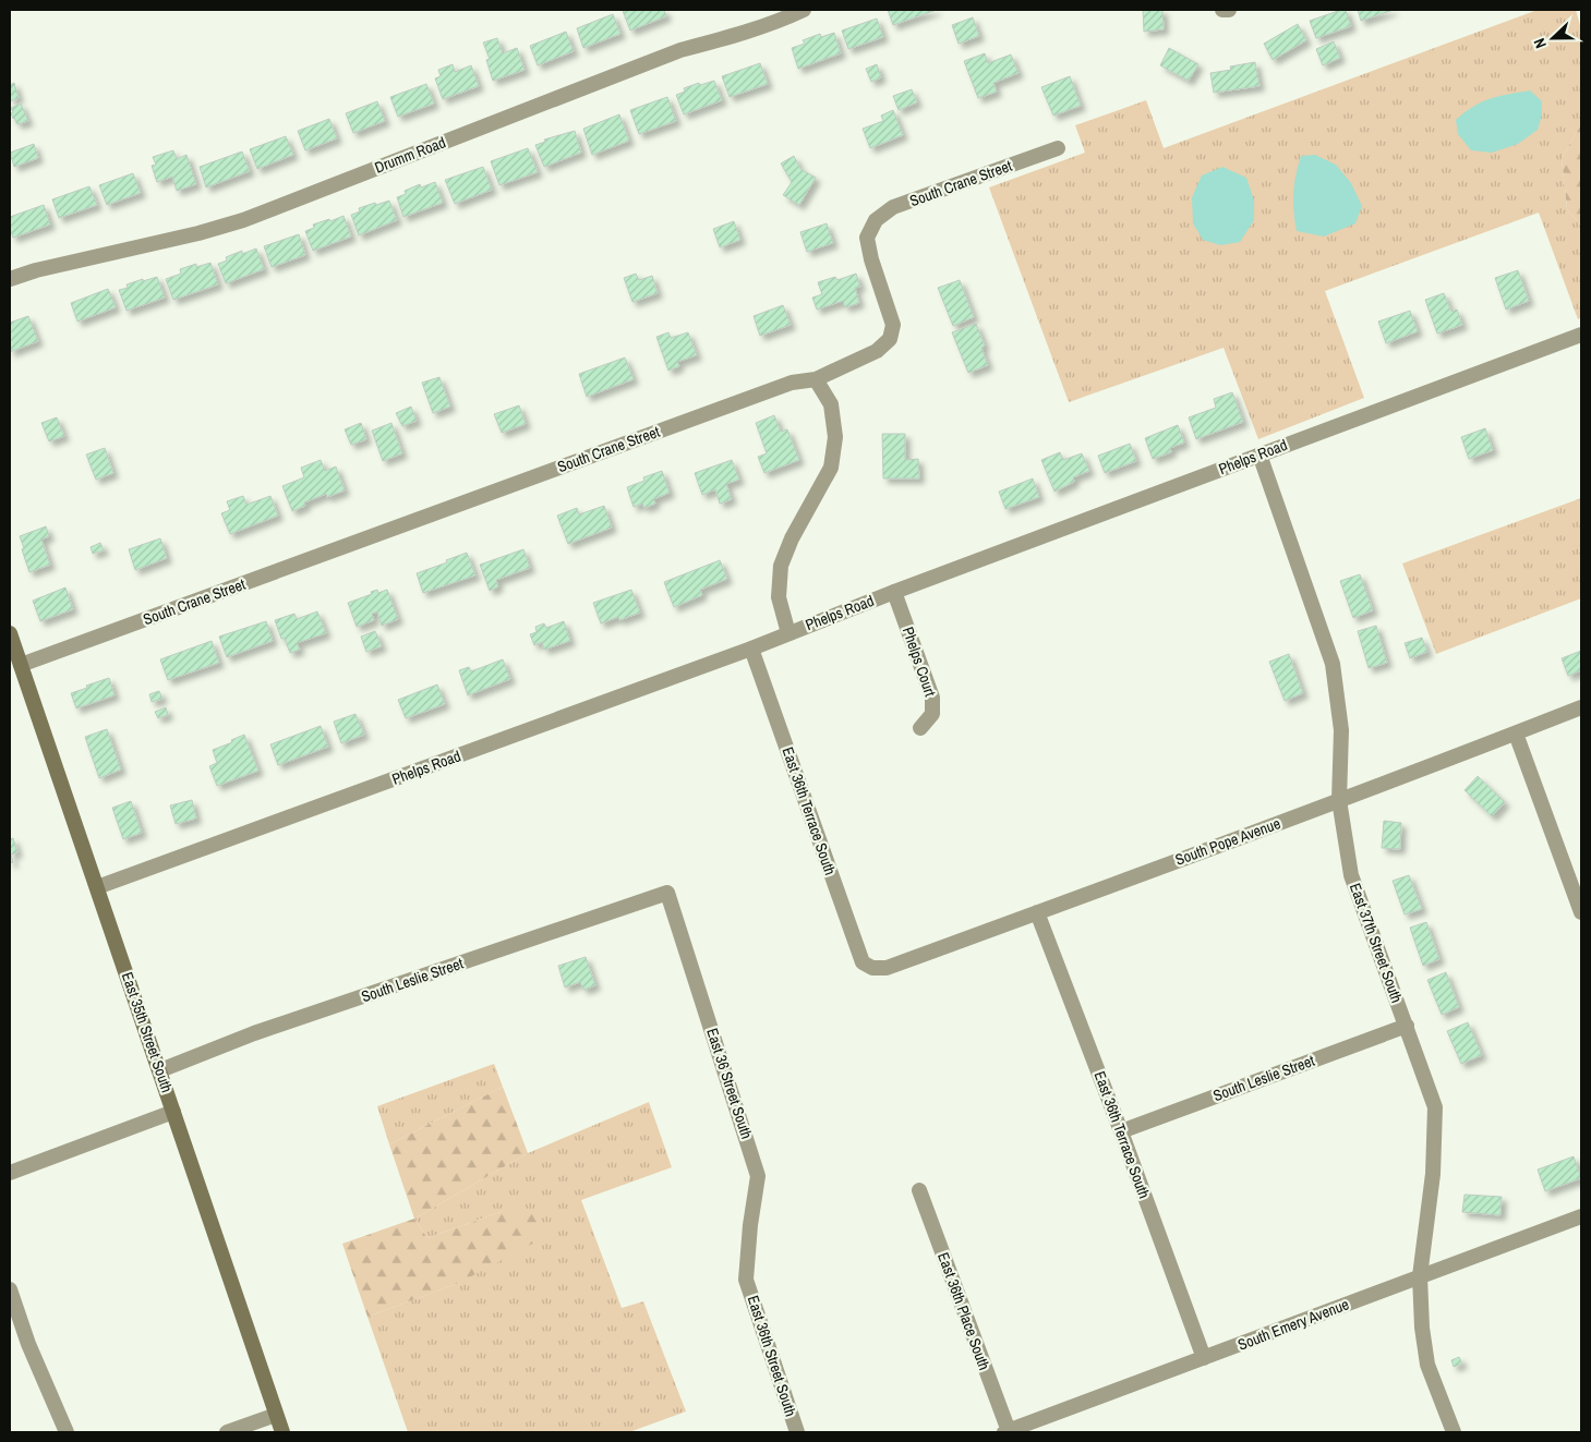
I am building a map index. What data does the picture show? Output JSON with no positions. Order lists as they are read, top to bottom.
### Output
{
  "streets": {
    "main road": ["East 35th Street South"],
    "street": [
      "Drumm Road",
      "South Crane Street",
      "Phelps Road",
      "Phelps Court",
      "East 36th Terrace South",
      "South Pope Avenue",
      "East 37th Street South",
      "South Leslie Street",
      "East 36 Street South",
      "East 36th Place South",
      "South Emery Avenue",
      "East 36th Street South"
    ]
  },
  "crossings": [
    ["South Crane Street", "East 35th Street South"],
    ["Phelps Road", "Phelps Court"],
    ["Phelps Road", "East 36th Terrace South"],
    ["Phelps Road", "East 37th Street South"],
    ["Phelps Road", "East 35th Street South"],
    ["East 36th Terrace South", "South Pope Avenue"],
    ["East 36th Terrace South", "South Leslie Street"],
    ["East 36th Terrace South", "South Emery Avenue"],
    ["South Pope Avenue", "East 37th Street South"],
    ["East 37th Street South", "South Leslie Street"],
    ["East 37th Street South", "South Emery Avenue"],
    ["South Leslie Street", "East 35th Street South"],
    ["South Leslie Street", "East 36 Street South"],
    ["East 36 Street South", "East 36th Street South"],
    ["East 36th Place South", "South Emery Avenue"]
  ],
  "north": "left"
}
